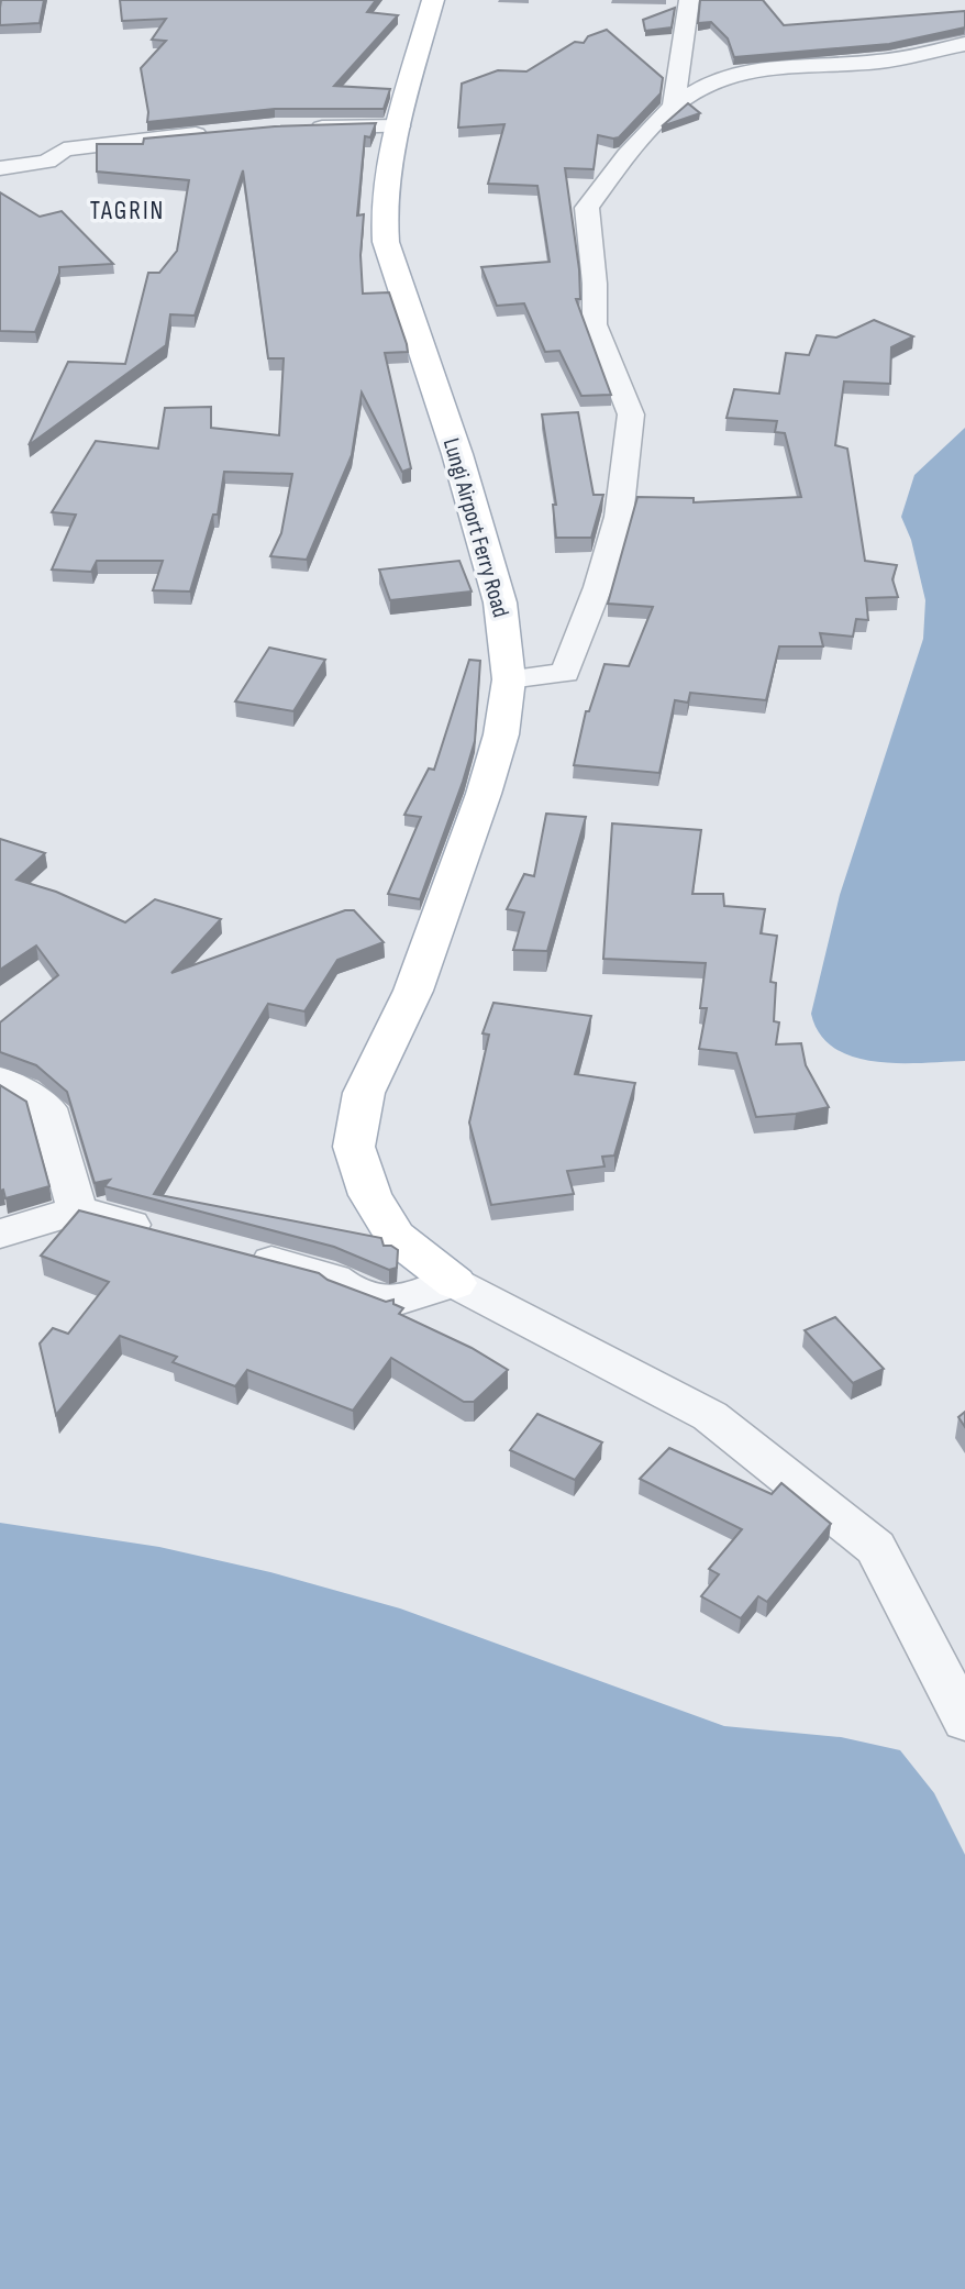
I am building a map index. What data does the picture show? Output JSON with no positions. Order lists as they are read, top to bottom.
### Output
{
  "streets": {
    "main road": ["Lungi Airport Ferry Road"]
  },
  "districts": ["TAGRIN"]
}
